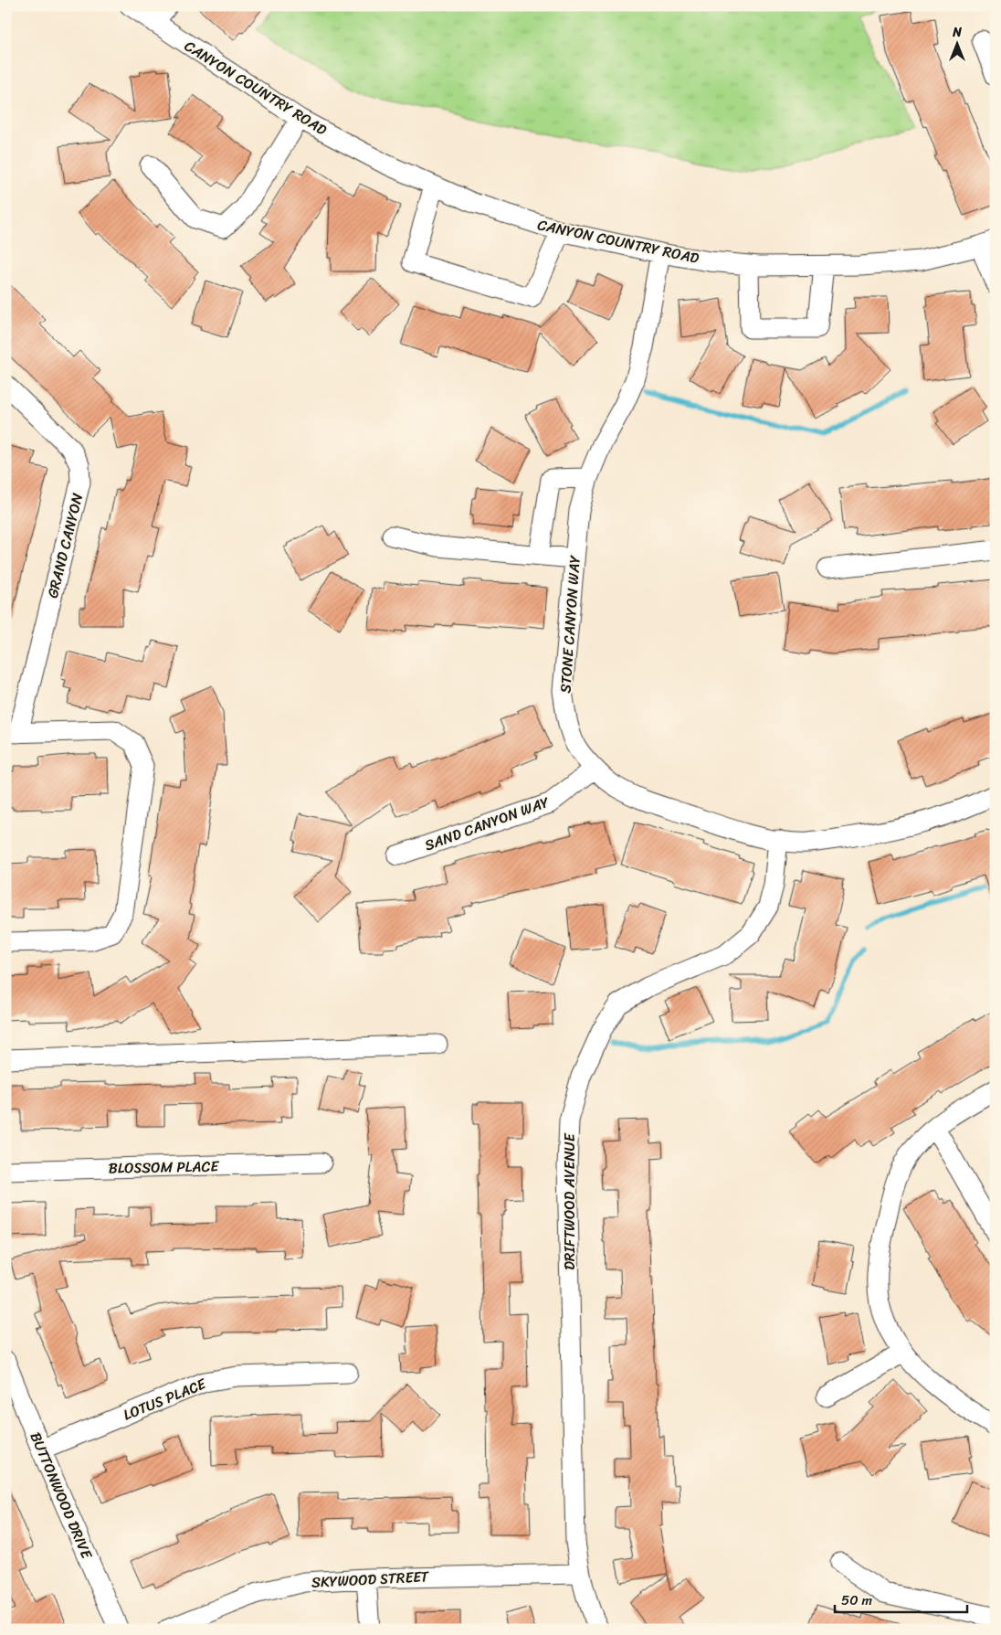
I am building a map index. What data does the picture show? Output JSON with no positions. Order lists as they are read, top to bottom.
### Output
{
  "streets": {
    "street": [
      "CANYON COUNTRY ROAD",
      "GRAND CANYON",
      "STONE CANYON WAY",
      "SAND CANYON WAY",
      "BLOSSOM PLACE",
      "DRIFTWOOD AVENUE",
      "LOTUS PLACE",
      "BUTTONWOOD DRIVE",
      "SKYWOOD STREET"
    ]
  },
  "crossings": [
    ["CANYON COUNTRY ROAD", "STONE CANYON WAY"],
    ["STONE CANYON WAY", "SAND CANYON WAY"],
    ["STONE CANYON WAY", "DRIFTWOOD AVENUE"],
    ["DRIFTWOOD AVENUE", "SKYWOOD STREET"],
    ["LOTUS PLACE", "BUTTONWOOD DRIVE"]
  ],
  "scale_bar": "50 m",
  "north": "top"
}
